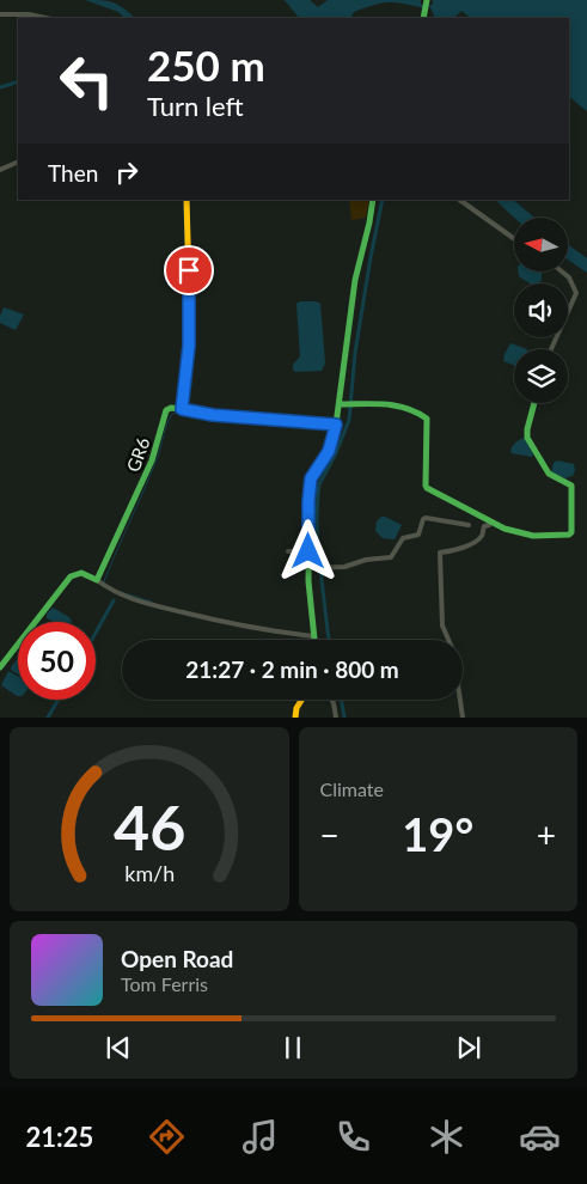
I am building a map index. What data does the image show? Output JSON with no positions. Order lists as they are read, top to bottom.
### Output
{
  "streets": {
    "street": ["GR6"]
  },
  "north": "left",
  "page": {
    "turn": ["250 m", "Turn left"],
    "then": "Then",
    "limit": "50",
    "trip": "21:27 · 2 min · 800 m",
    "tile": "Climate",
    "heat": ["−", "19°", "+"],
    "song": ["Open Road", "Tom Ferris"],
    "tabs": "21:25",
    "gauge": ["46", "km/h"]
  }
}
